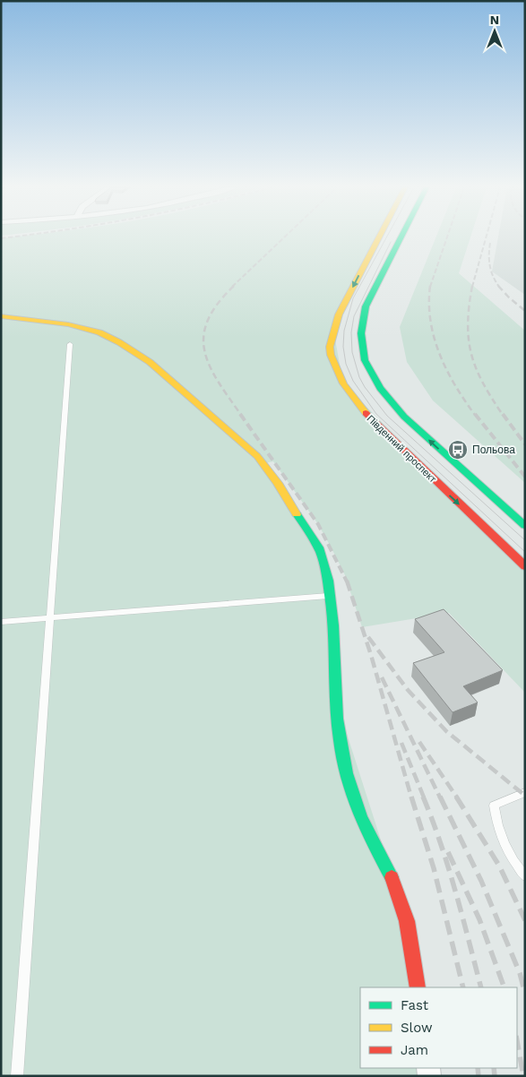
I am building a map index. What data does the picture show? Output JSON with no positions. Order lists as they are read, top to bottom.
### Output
{
  "streets": {
    "main road": ["Південний проспект"]
  },
  "one_way": ["Південний проспект"],
  "places": {
    "bus stop": ["Польова"]
  },
  "legend": ["Fast", "Slow", "Jam"],
  "north": "top"
}
